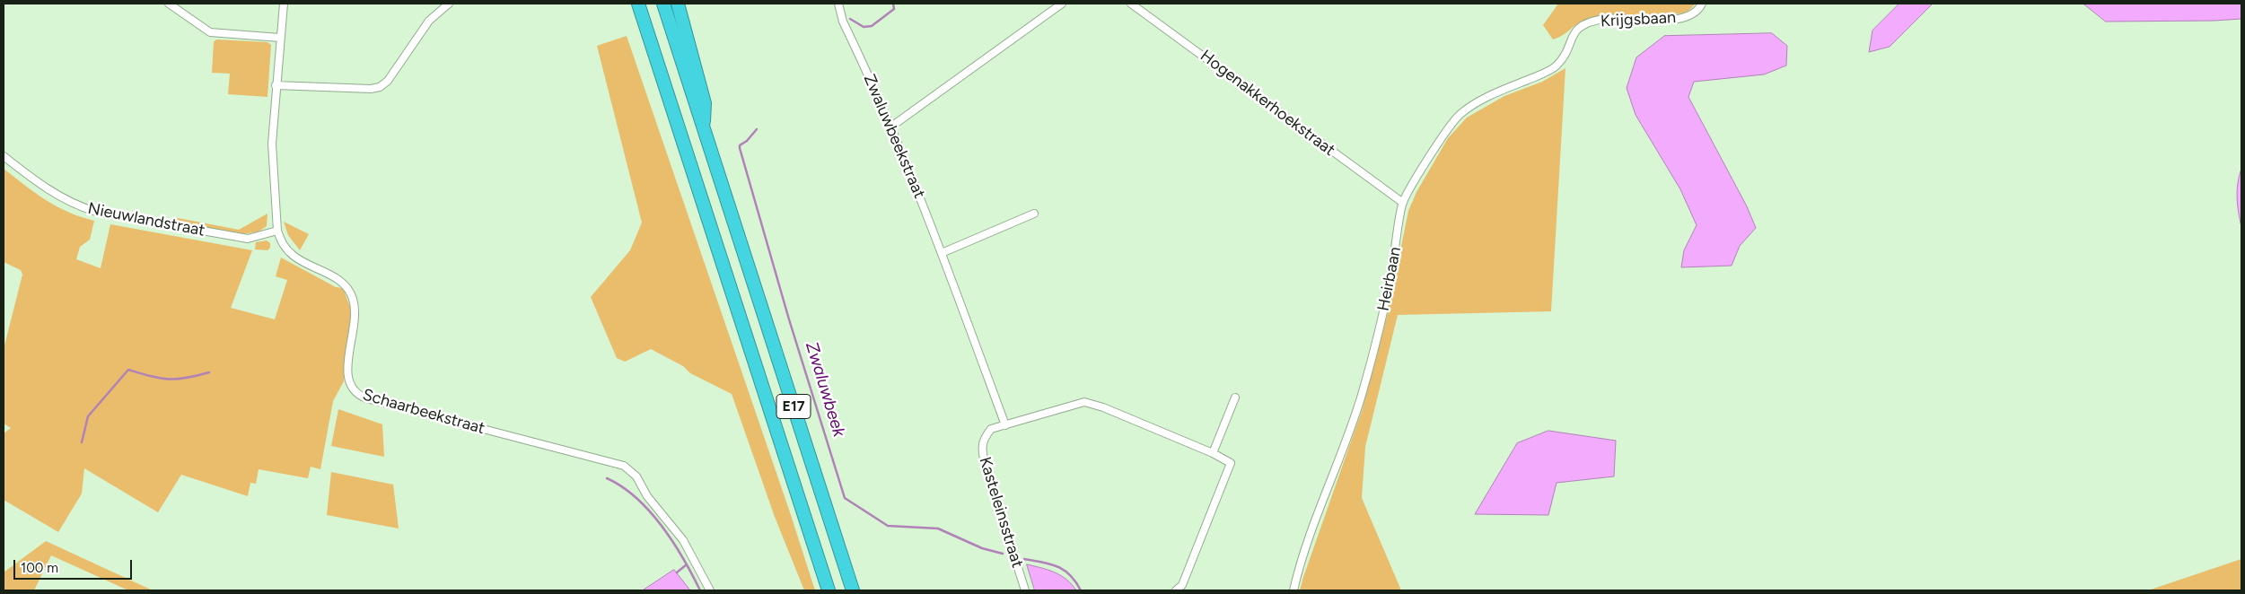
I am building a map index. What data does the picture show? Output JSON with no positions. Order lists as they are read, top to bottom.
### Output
{
  "streets": {
    "highway": ["E17"],
    "street": [
      "Krijgsbaan",
      "Hogenakkerhoekstraat",
      "Zwaluwbeekstraat",
      "Nieuwlandstraat",
      "Heirbaan",
      "Schaarbeekstraat",
      "Kasteleinsstraat"
    ]
  },
  "crossings": [
    ["Krijgsbaan", "Heirbaan"],
    ["Hogenakkerhoekstraat", "Heirbaan"],
    ["Zwaluwbeekstraat", "Kasteleinsstraat"],
    ["Nieuwlandstraat", "Schaarbeekstraat"]
  ],
  "water": ["Zwaluwbeek"],
  "scale_bar": "100 m"
}
